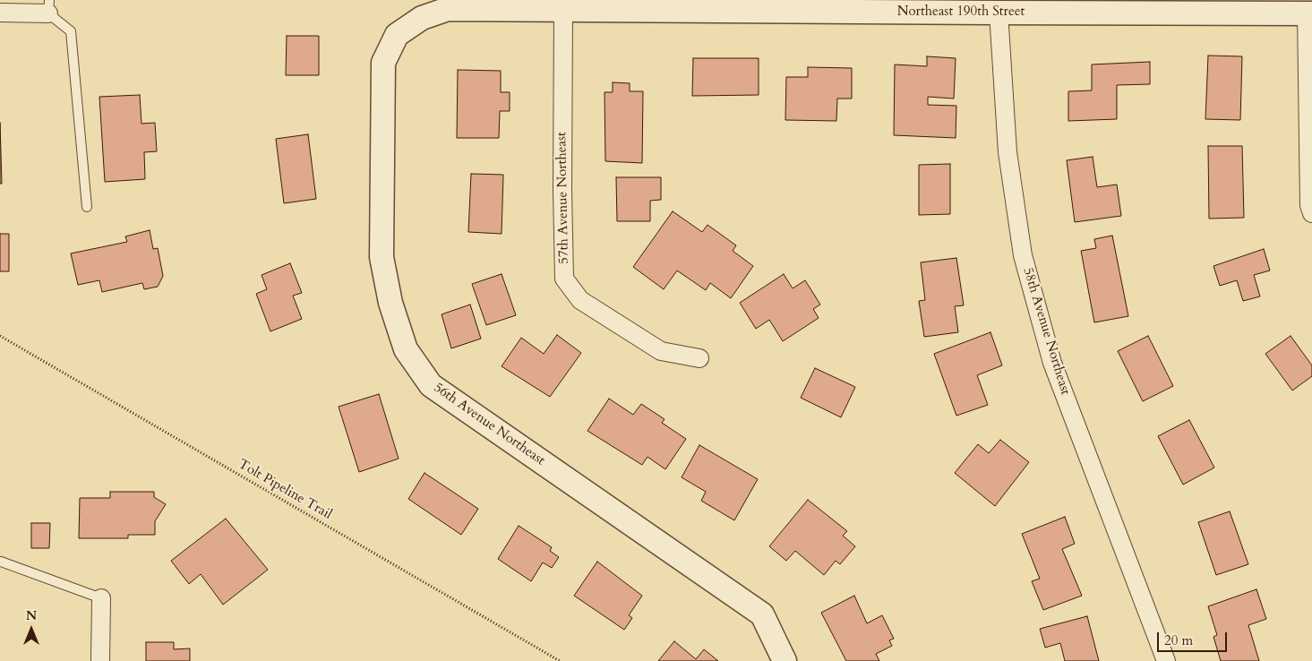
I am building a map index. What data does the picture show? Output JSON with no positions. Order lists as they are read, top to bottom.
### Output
{
  "streets": {
    "street": [
      "Northeast 190th Street",
      "57th Avenue Northeast",
      "58th Avenue Northeast",
      "56th Avenue Northeast"
    ],
    "path": ["Tolt Pipeline Trail"]
  },
  "crossings": [
    ["Northeast 190th Street", "57th Avenue Northeast"],
    ["Northeast 190th Street", "58th Avenue Northeast"],
    ["Northeast 190th Street", "56th Avenue Northeast"]
  ],
  "scale_bar": "20 m",
  "north": "top"
}
